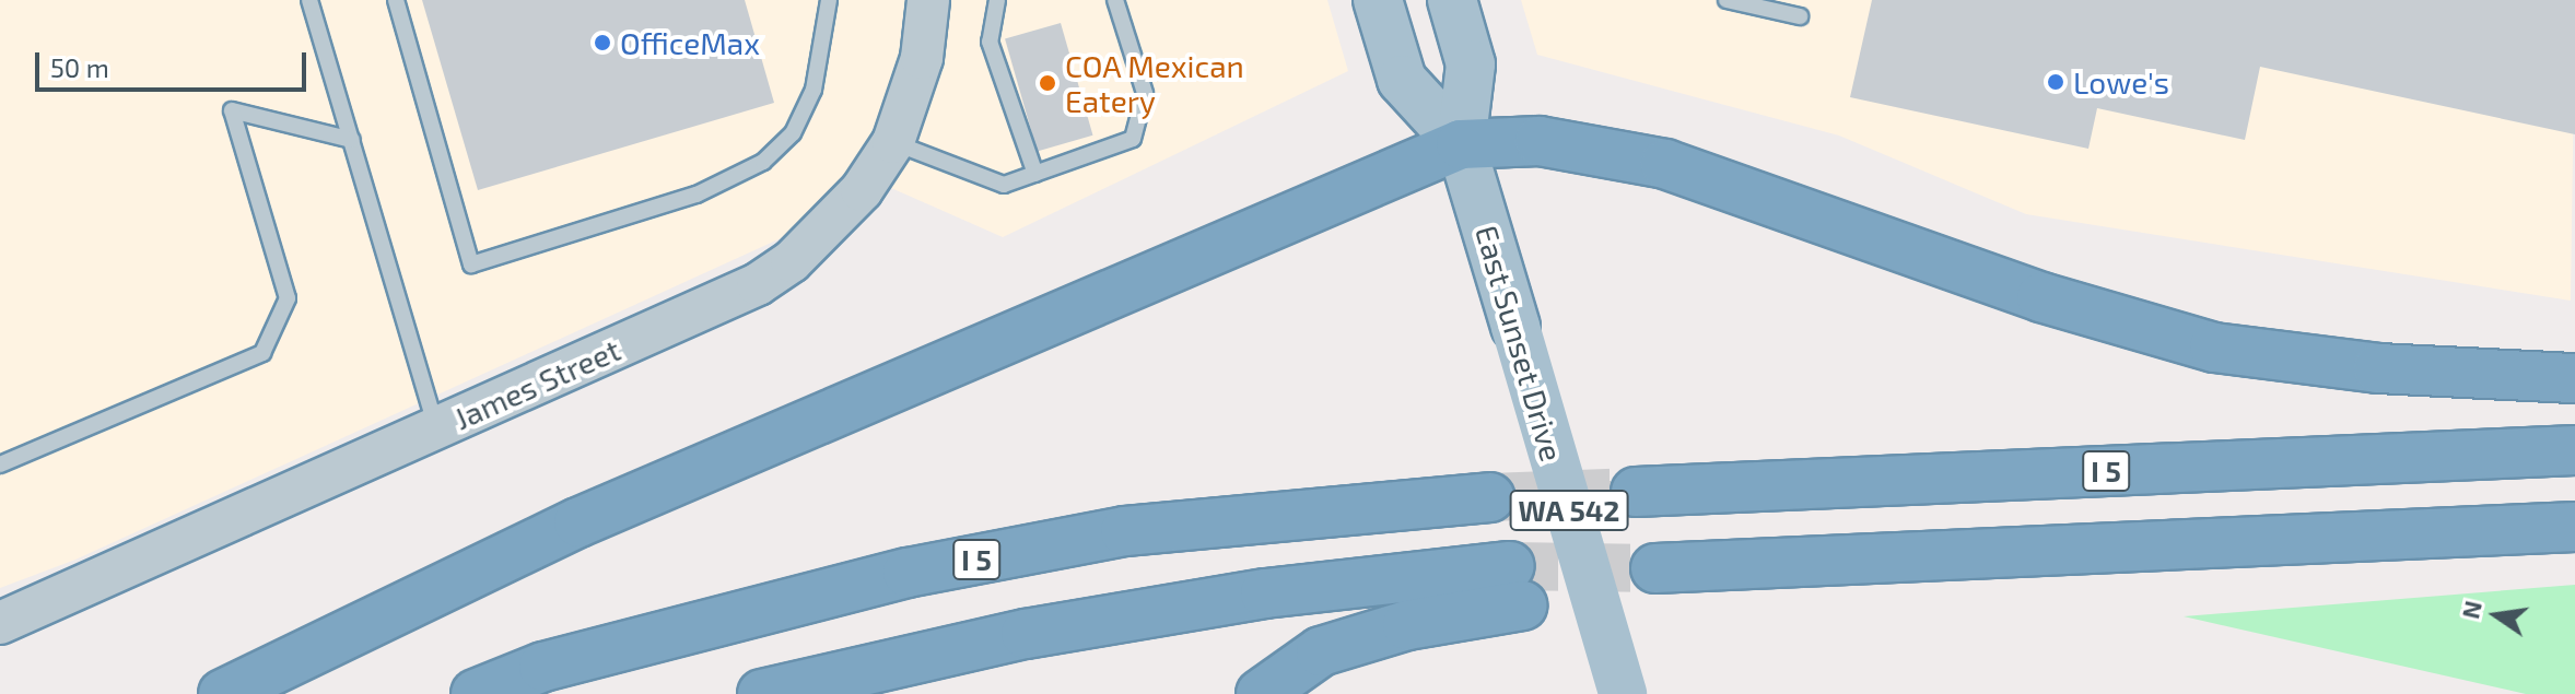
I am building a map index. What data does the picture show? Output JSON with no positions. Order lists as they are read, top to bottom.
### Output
{
  "streets": {
    "highway": ["I 5"],
    "main road": ["East Sunset Drive", "WA 542"],
    "street": ["James Street"]
  },
  "places": ["OfficeMax", "Lowe's", "COA Mexican Eatery"],
  "scale_bar": "50 m",
  "north": "left"
}
